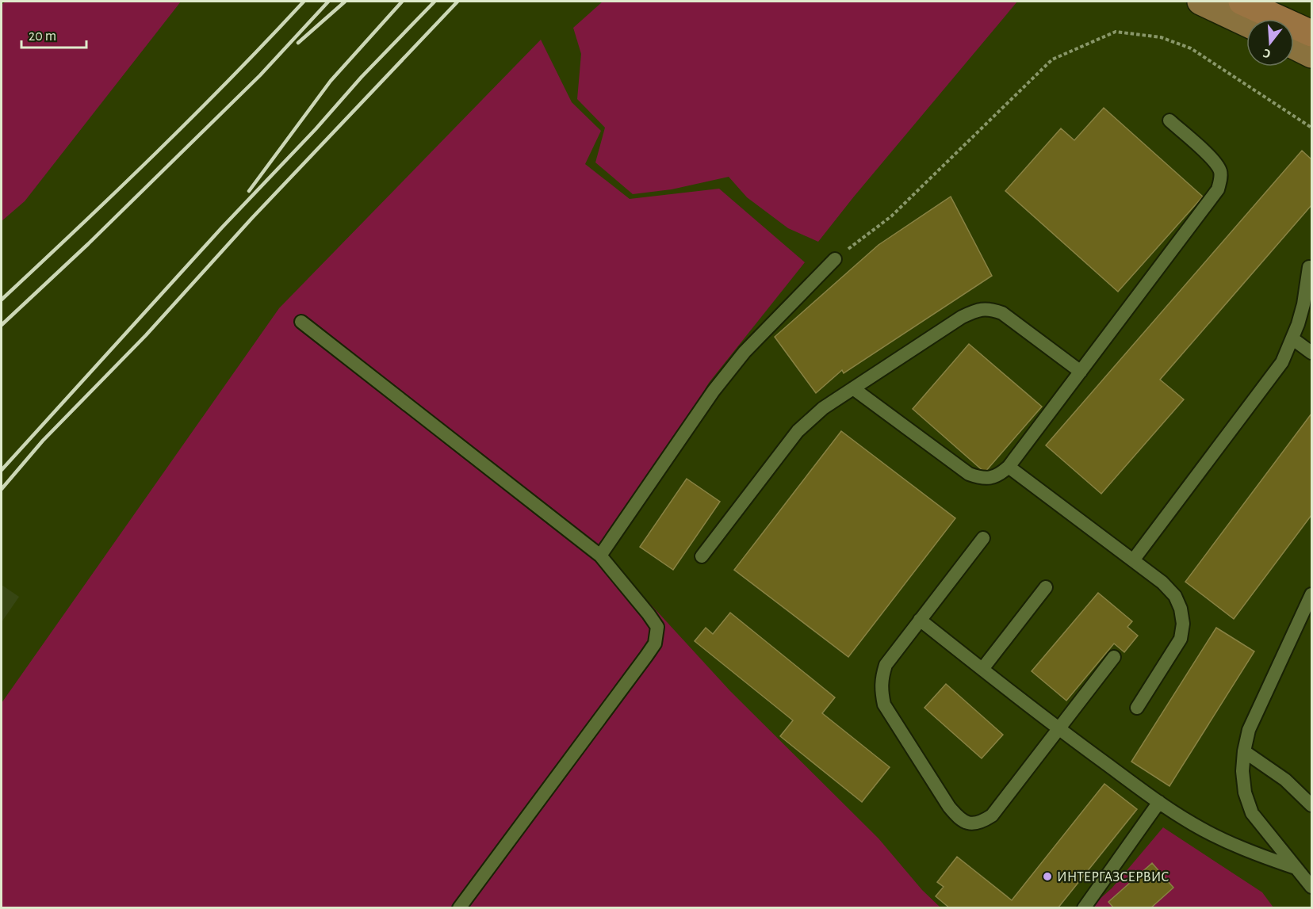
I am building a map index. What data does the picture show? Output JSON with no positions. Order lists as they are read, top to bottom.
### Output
{
  "places": ["ИНТЕРГАЗСЕРВИС"],
  "scale_bar": "20 m",
  "north": "bottom"
}
